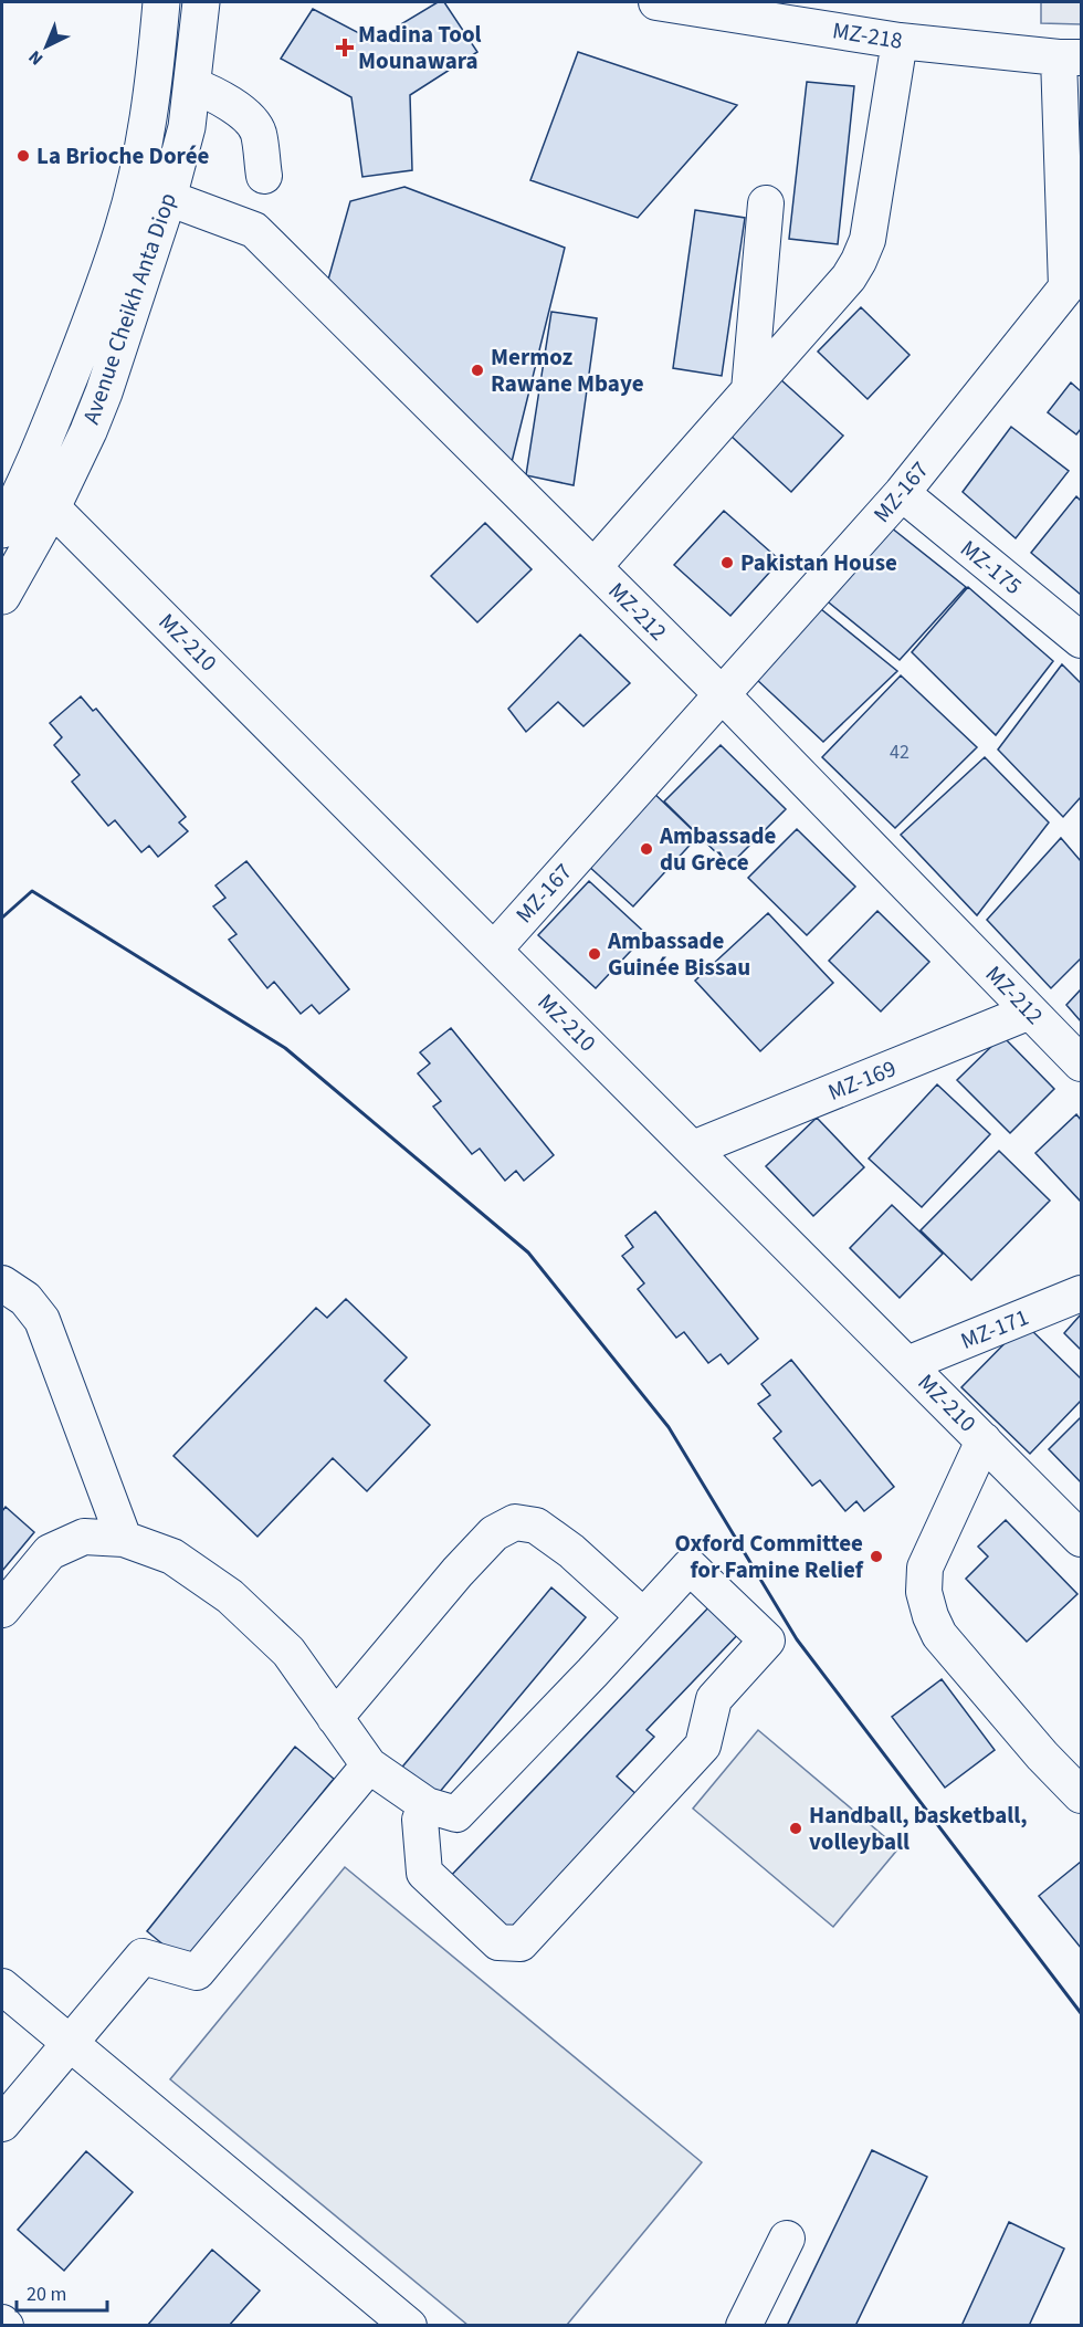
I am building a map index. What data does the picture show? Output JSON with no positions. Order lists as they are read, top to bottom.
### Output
{
  "streets": {
    "main road": ["Avenue Cheikh Anta Diop"],
    "street": [
      "MZ-218",
      "MZ-167",
      "MZ-175",
      "MZ-212",
      "MZ-210",
      "MZ-169",
      "MZ-171"
    ]
  },
  "crossings": [
    ["MZ-218", "MZ-167"],
    ["Avenue Cheikh Anta Diop", "MZ-212"],
    ["Avenue Cheikh Anta Diop", "MZ-210"],
    ["MZ-167", "MZ-175"],
    ["MZ-167", "MZ-212"],
    ["MZ-167", "MZ-210"],
    ["MZ-212", "MZ-169"],
    ["MZ-210", "MZ-169"],
    ["MZ-210", "MZ-171"]
  ],
  "places": {
    "health": ["Madina Tool Mounawara"],
    "other": [
      "La Brioche Dorée",
      "Mermoz Rawane Mbaye",
      "Pakistan House",
      "Ambassade du Grèce",
      "Ambassade Guinée Bissau",
      "Oxford Committee for Famine Relief",
      "Handball, basketball, volleyball"
    ]
  },
  "house_numbers": ["42"],
  "scale_bar": "20 m",
  "north": "bottom left"
}
